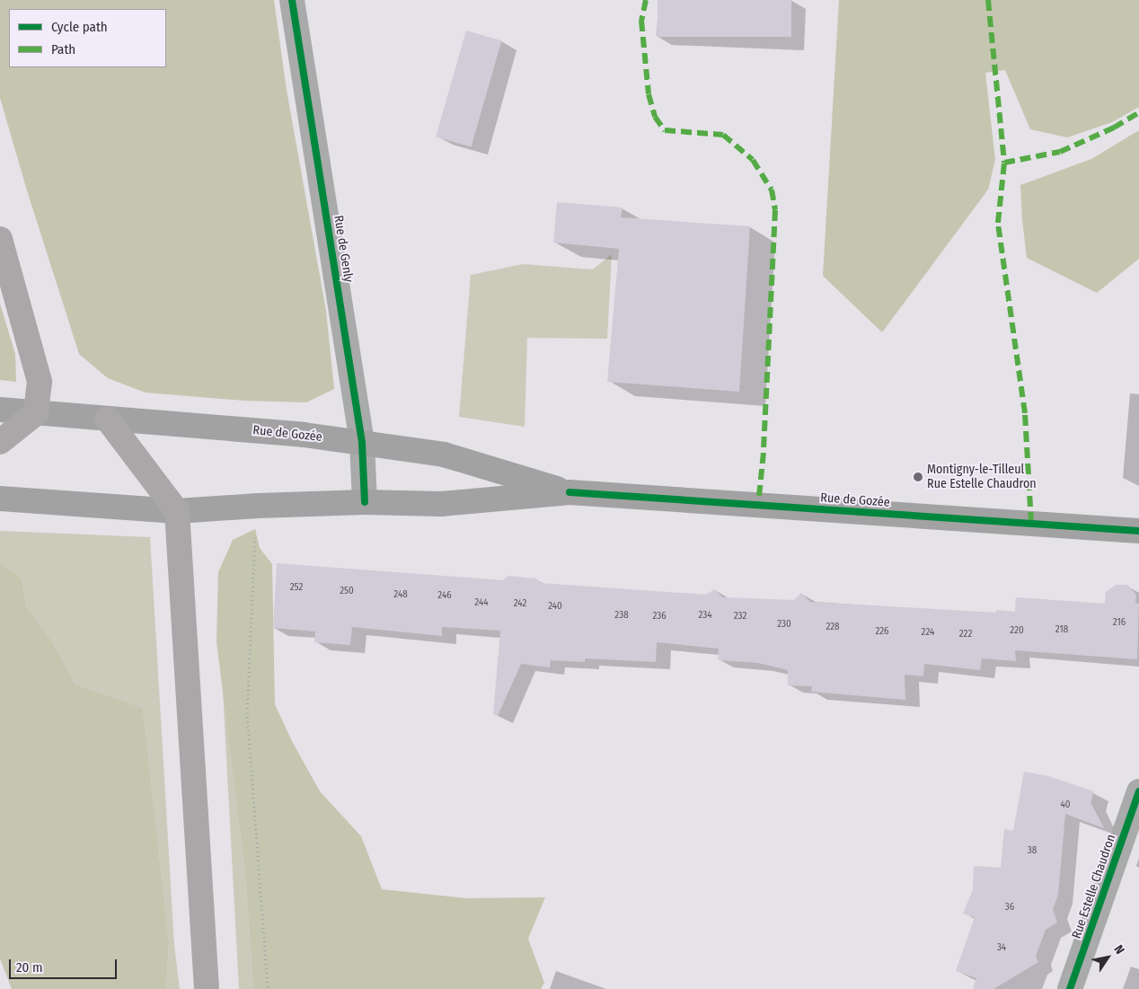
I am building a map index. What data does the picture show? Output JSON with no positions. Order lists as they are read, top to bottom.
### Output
{
  "streets": {
    "main road": ["Rue de Gozée"],
    "street": ["Rue de Genly", "Rue Estelle Chaudron"]
  },
  "crossings": [
    ["Rue de Genly", "Rue de Gozée"]
  ],
  "places": ["Montigny-le-Tilleul Rue Estelle Chaudron"],
  "house_numbers": [
    "252",
    "250",
    "248",
    "246",
    "244",
    "242",
    "240",
    "238",
    "234",
    "236",
    "232",
    "216",
    "230",
    "228",
    "218",
    "220",
    "226",
    "224",
    "222",
    "40",
    "38",
    "36",
    "34"
  ],
  "legend": ["Cycle path", "Path"],
  "scale_bar": "20 m",
  "north": "top right"
}
